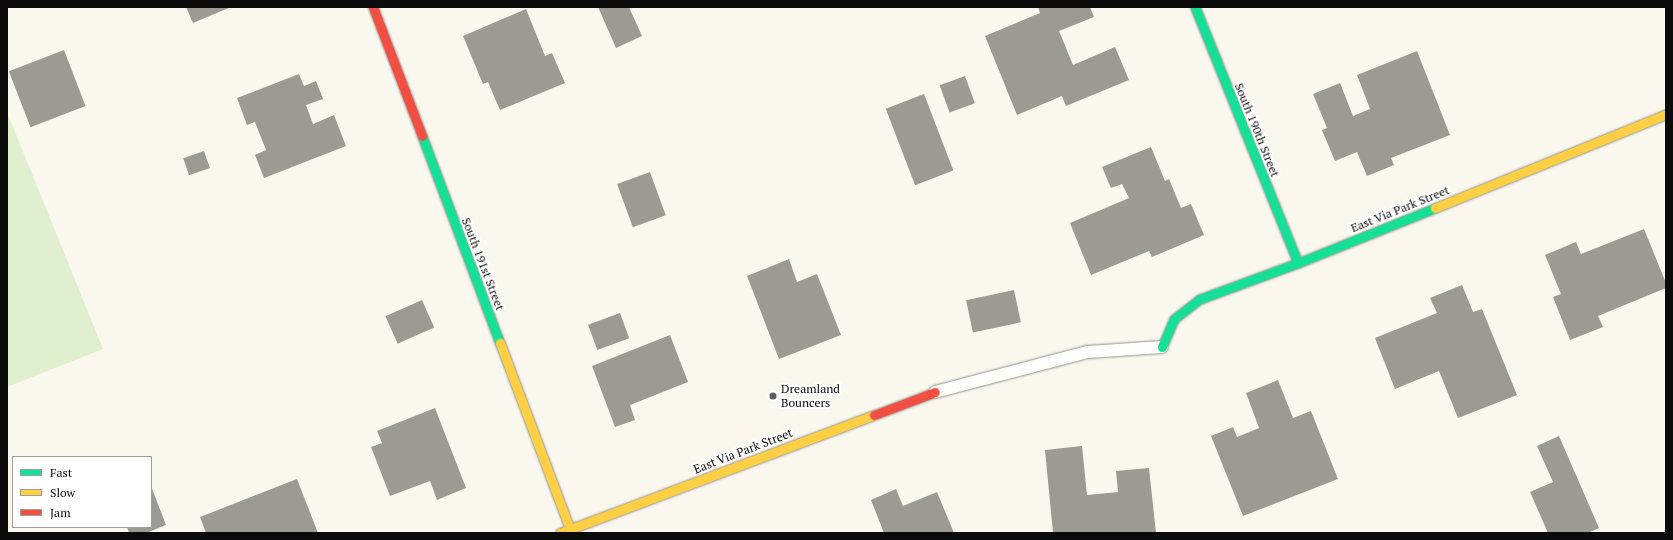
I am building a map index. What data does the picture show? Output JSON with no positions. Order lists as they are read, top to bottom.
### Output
{
  "streets": {
    "street": ["South 190th Street", "East Via Park Street", "South 191st Street"]
  },
  "crossings": [
    ["South 190th Street", "East Via Park Street"],
    ["East Via Park Street", "South 191st Street"]
  ],
  "places": ["Dreamland Bouncers"],
  "legend": ["Fast", "Slow", "Jam"]
}
